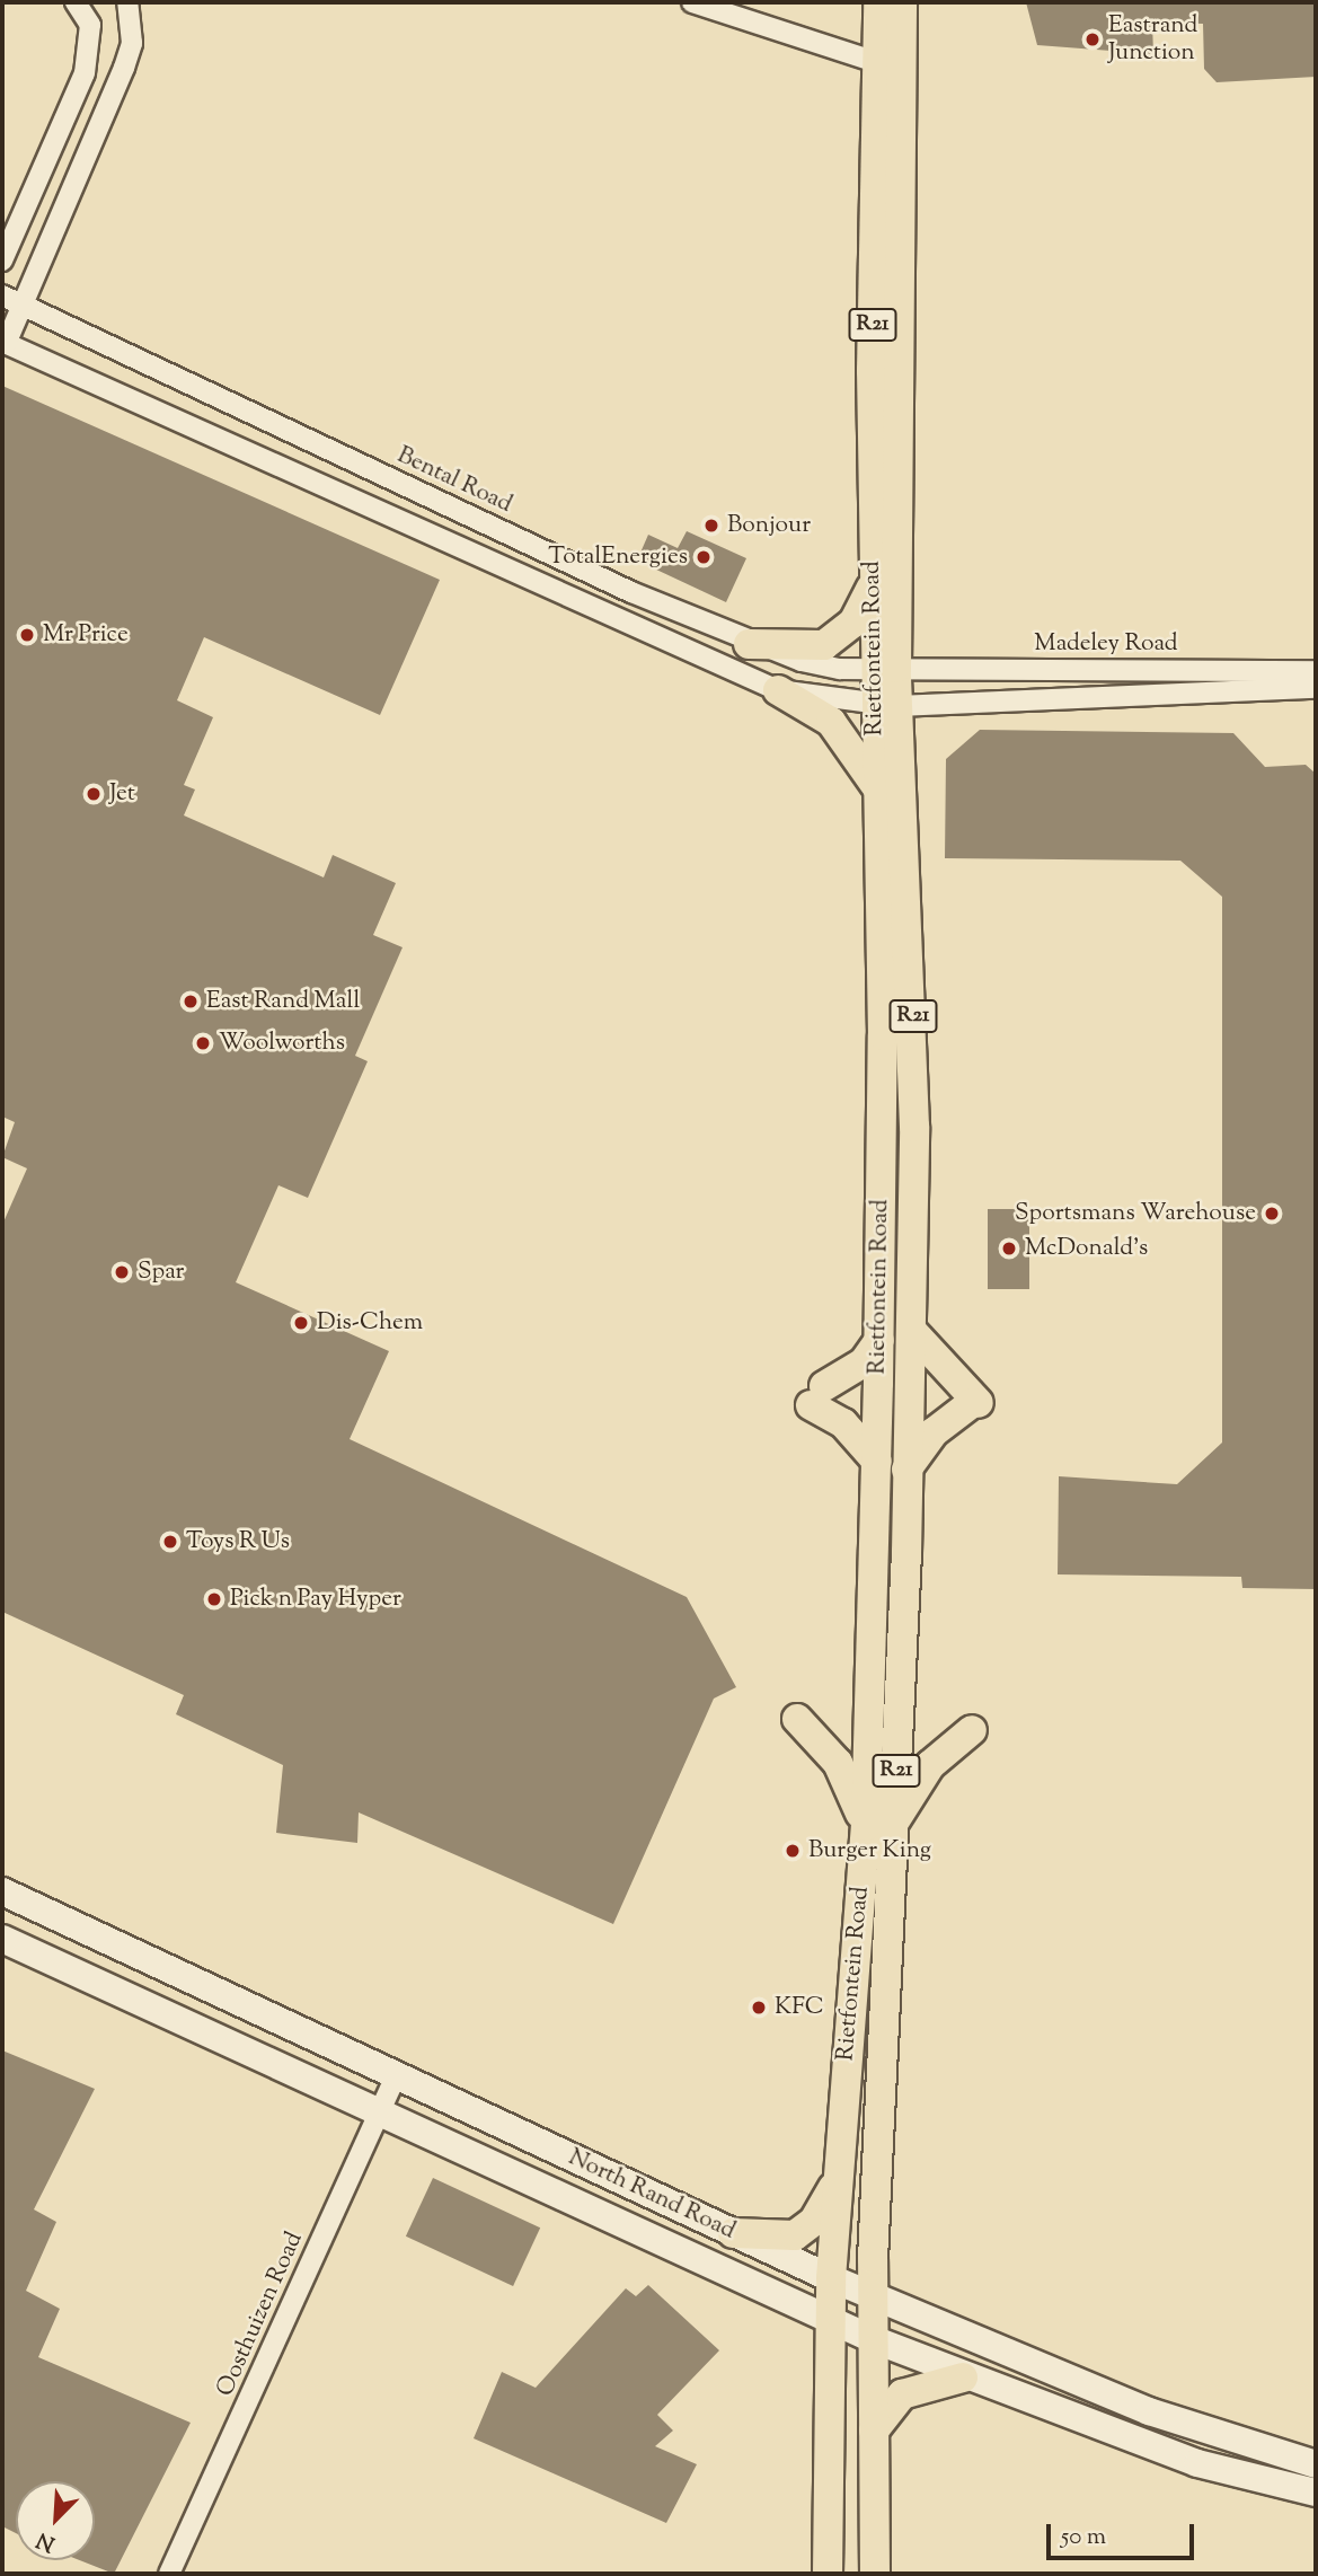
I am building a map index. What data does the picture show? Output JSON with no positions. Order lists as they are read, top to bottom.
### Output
{
  "streets": {
    "main road": ["R21", "Rietfontein Road", "North Rand Road"],
    "street": ["Bental Road", "Madeley Road", "Oosthuizen Road"]
  },
  "crossings": [
    ["Bental Road", "Madeley Road"],
    ["Bental Road", "Rietfontein Road"],
    ["Madeley Road", "Rietfontein Road"],
    ["Rietfontein Road", "North Rand Road"],
    ["North Rand Road", "Oosthuizen Road"]
  ],
  "places": [
    "Eastrand Junction",
    "Bonjour",
    "TotalEnergies",
    "Mr Price",
    "Jet",
    "East Rand Mall",
    "Woolworths",
    "Sportsmans Warehouse",
    "McDonald's",
    "Spar",
    "Dis-Chem",
    "Toys R Us",
    "Pick n Pay Hyper",
    "Burger King",
    "KFC"
  ],
  "scale_bar": "50 m",
  "north": "bottom left"
}
